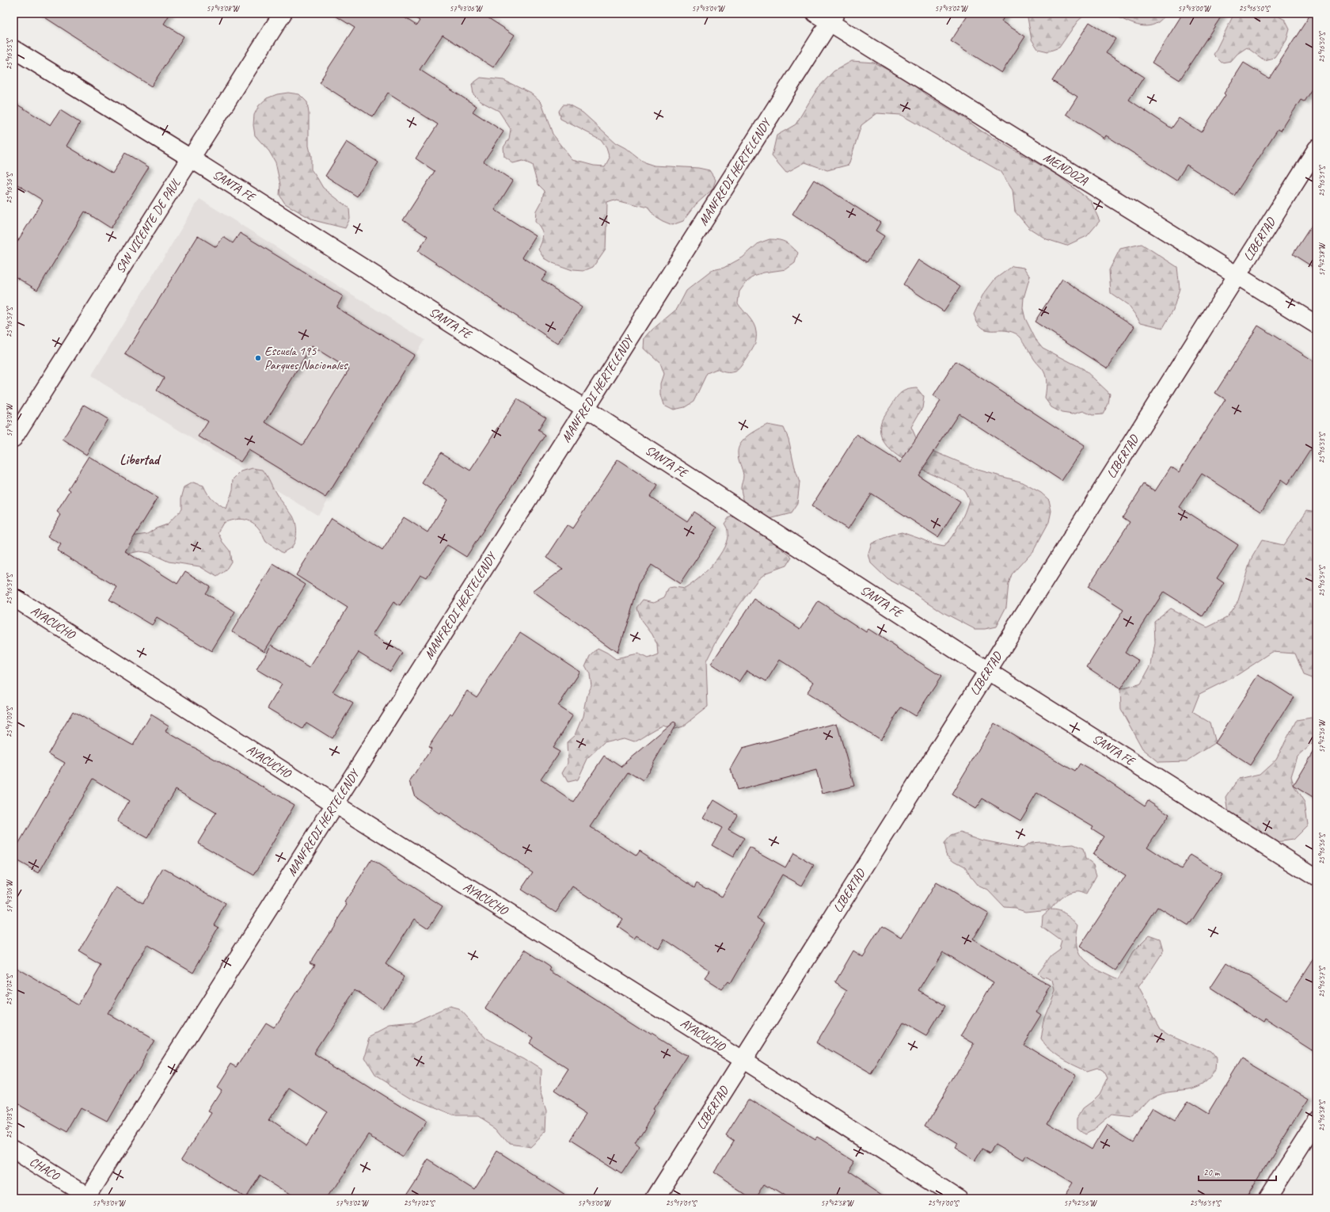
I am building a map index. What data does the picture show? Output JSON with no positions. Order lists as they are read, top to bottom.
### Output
{
  "streets": {
    "street": [
      "MENDOZA",
      "MANFREDI HERTELENDY",
      "SANTA FE",
      "SAN VICENTE DE PAUL",
      "LIBERTAD",
      "AYACUCHO",
      "CHACO"
    ]
  },
  "crossings": [
    ["MENDOZA", "MANFREDI HERTELENDY"],
    ["MENDOZA", "LIBERTAD"],
    ["MANFREDI HERTELENDY", "SANTA FE"],
    ["MANFREDI HERTELENDY", "AYACUCHO"],
    ["MANFREDI HERTELENDY", "CHACO"],
    ["SANTA FE", "SAN VICENTE DE PAUL"],
    ["SANTA FE", "LIBERTAD"],
    ["LIBERTAD", "AYACUCHO"]
  ],
  "districts": ["Libertad"],
  "places": ["Escuela 195 Parques Nacionales"],
  "scale_bar": "20 m",
  "coordinates": [
    "57°43'08\"W",
    "57°43'06\"W",
    "57°43'04\"W",
    "57°43'02\"W",
    "57°43'00\"W",
    "25°16'50\"S",
    "25°16'55\"S",
    "25°16'51\"S",
    "25°16'56\"S",
    "57°42'58\"W",
    "25°16'57\"S",
    "25°16'53\"S",
    "25°16'54\"S",
    "25°16'59\"S",
    "25°17'00\"S",
    "57°42'56\"W",
    "25°17'02\"S",
    "25°16'58\"S",
    "25°17'03\"S",
    "25°17'01\"S"
  ]
}
